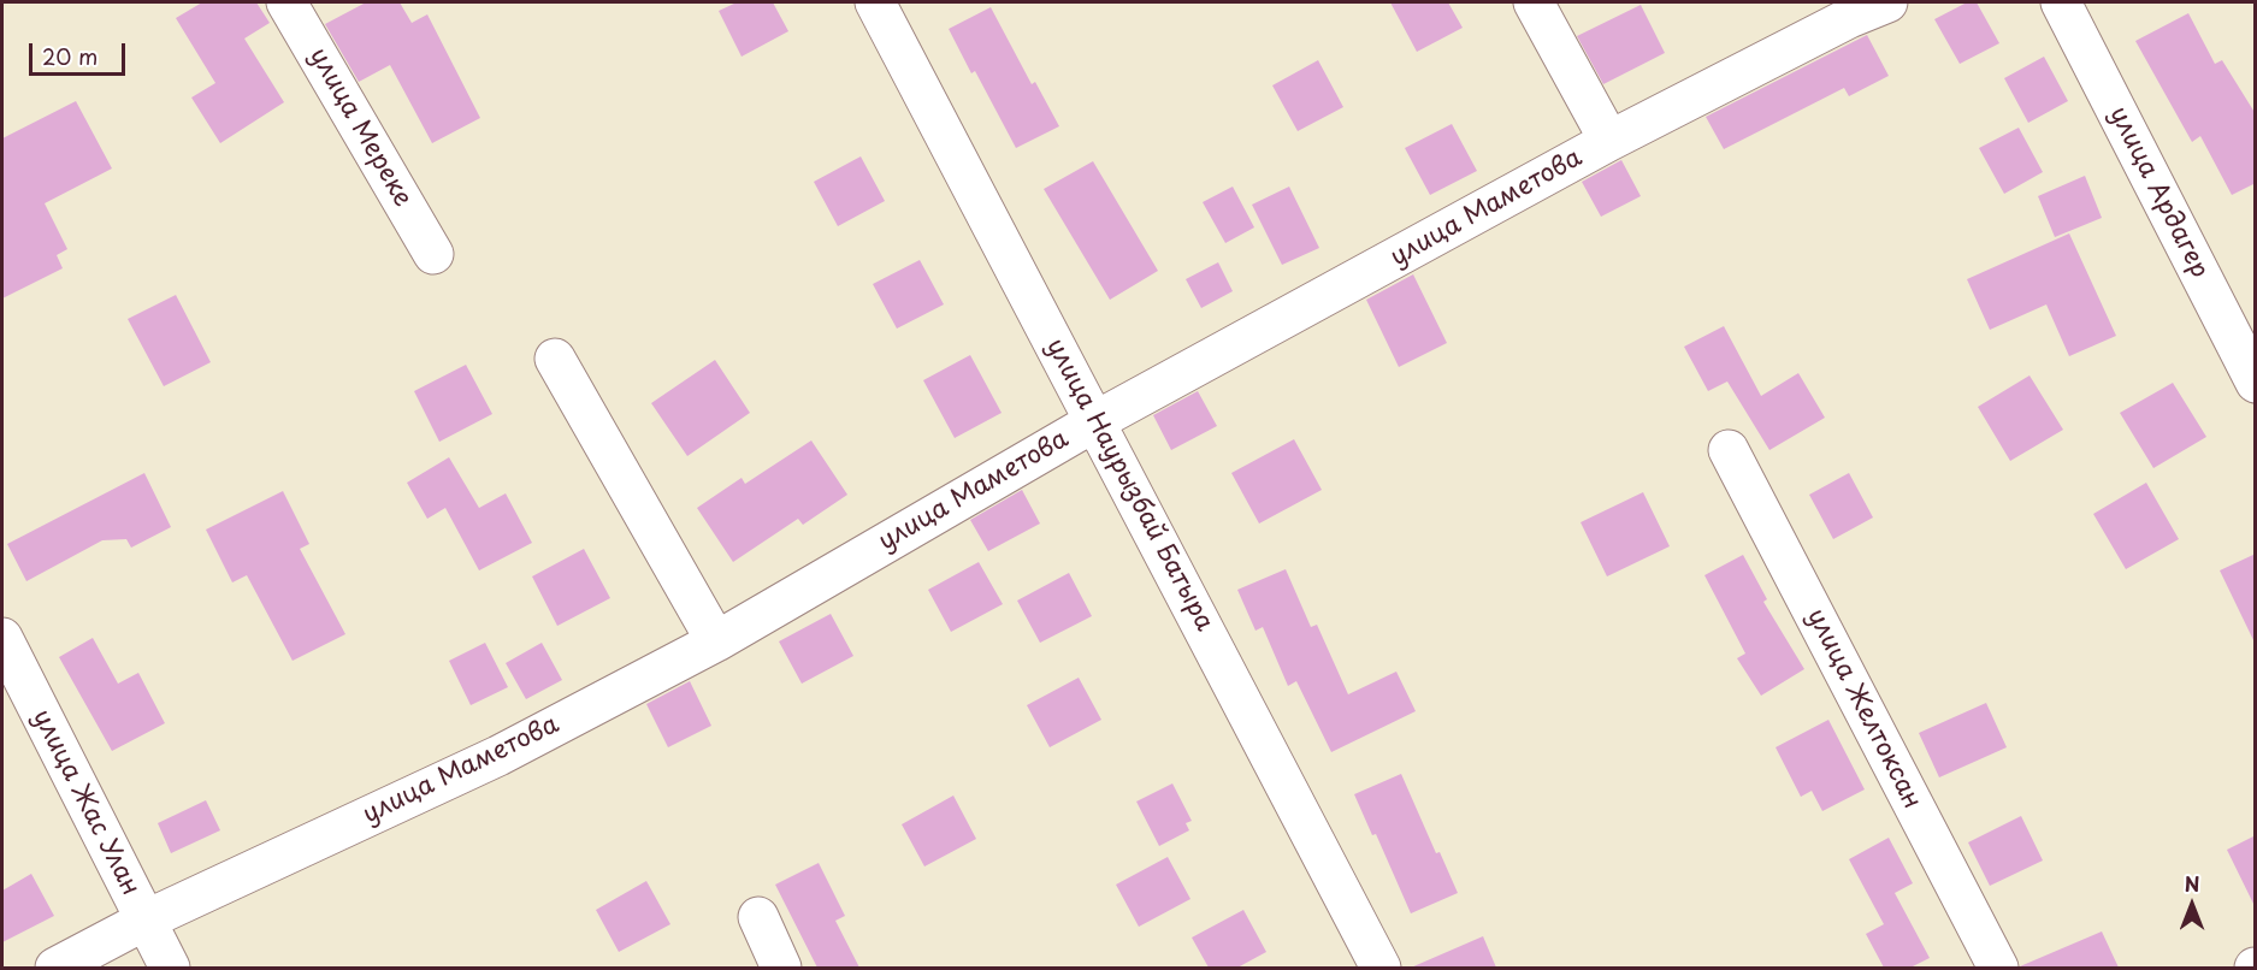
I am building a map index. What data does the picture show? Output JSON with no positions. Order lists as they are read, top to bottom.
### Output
{
  "streets": {
    "street": [
      "улица Мереке",
      "улица Ардагер",
      "улица Маметова",
      "улица Наурызбай Батыра",
      "улица Желтоксан",
      "улица Жас Улан"
    ]
  },
  "crossings": [
    ["улица Маметова", "улица Наурызбай Батыра"],
    ["улица Маметова", "улица Жас Улан"]
  ],
  "scale_bar": "20 m",
  "north": "top"
}
